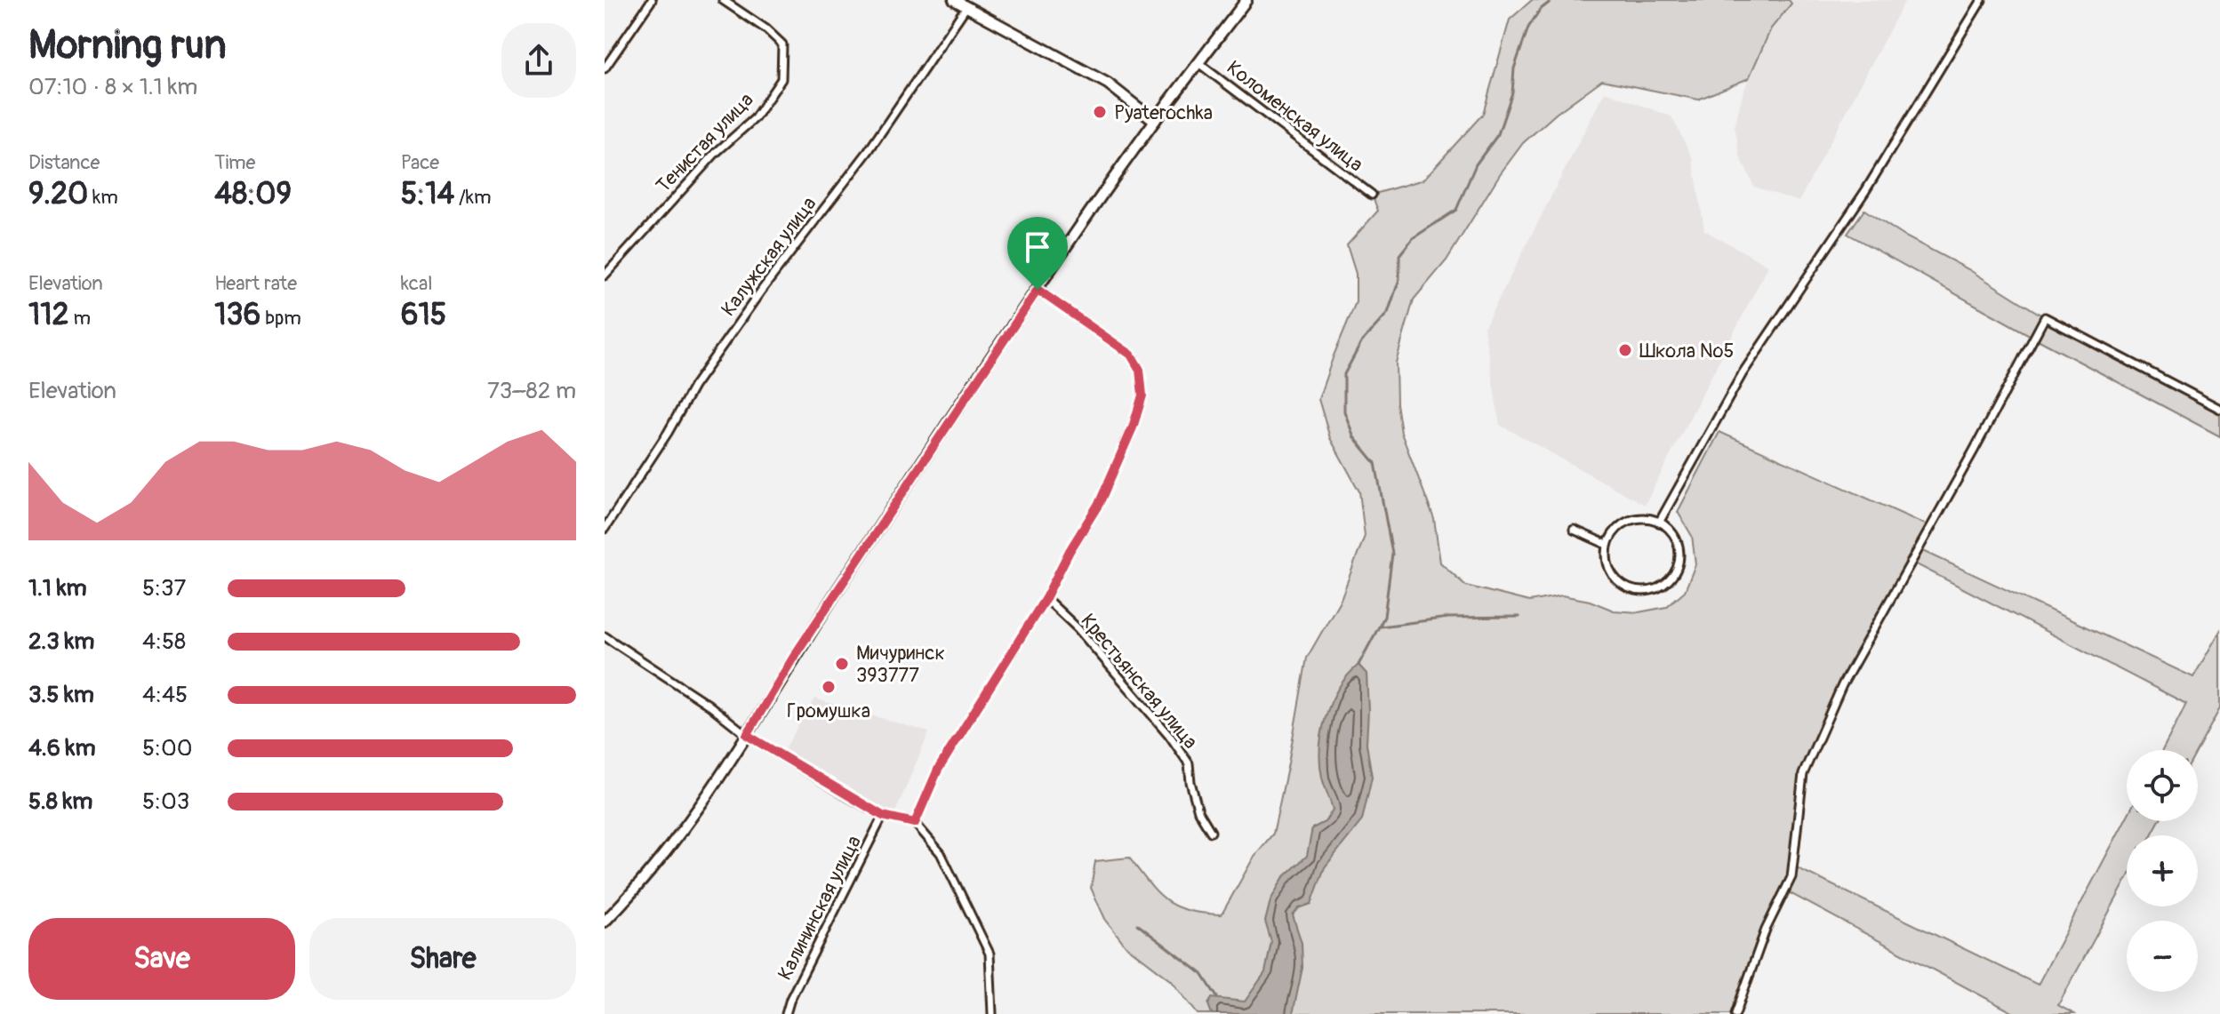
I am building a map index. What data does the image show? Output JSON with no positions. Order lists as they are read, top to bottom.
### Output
{
  "streets": {
    "street": [
      "Коломенская улица",
      "Тенистая улица",
      "Калужская улица",
      "Крестьянская улица",
      "Калининская улица"
    ]
  },
  "places": [
    "Pyaterochka",
    "Школа №5",
    "Мичуринск 393777",
    "Громушка"
  ],
  "page": {
    "heading": ["Morning run", "07:10 · 8 × 1.1 km"],
    "stats": [
      ["Distance", "9.20 km"],
      ["Time", "48:09"],
      ["Pace", "5:14 /km"],
      ["Elevation", "112 m"],
      ["Heart rate", "136 bpm"],
      ["kcal", "615"]
    ],
    "chart": ["Elevation", "73–82 m"],
    "list": [
      {
        "name": "1.1 km",
        "note": "5:37"
      },
      {
        "name": "2.3 km",
        "note": "4:58"
      },
      {
        "name": "3.5 km",
        "note": "4:45"
      },
      {
        "name": "4.6 km",
        "note": "5:00"
      },
      {
        "name": "5.8 km",
        "note": "5:03"
      }
    ],
    "map_buttons": ["+", "−"],
    "buttons": ["Save", "Share"]
  }
}
